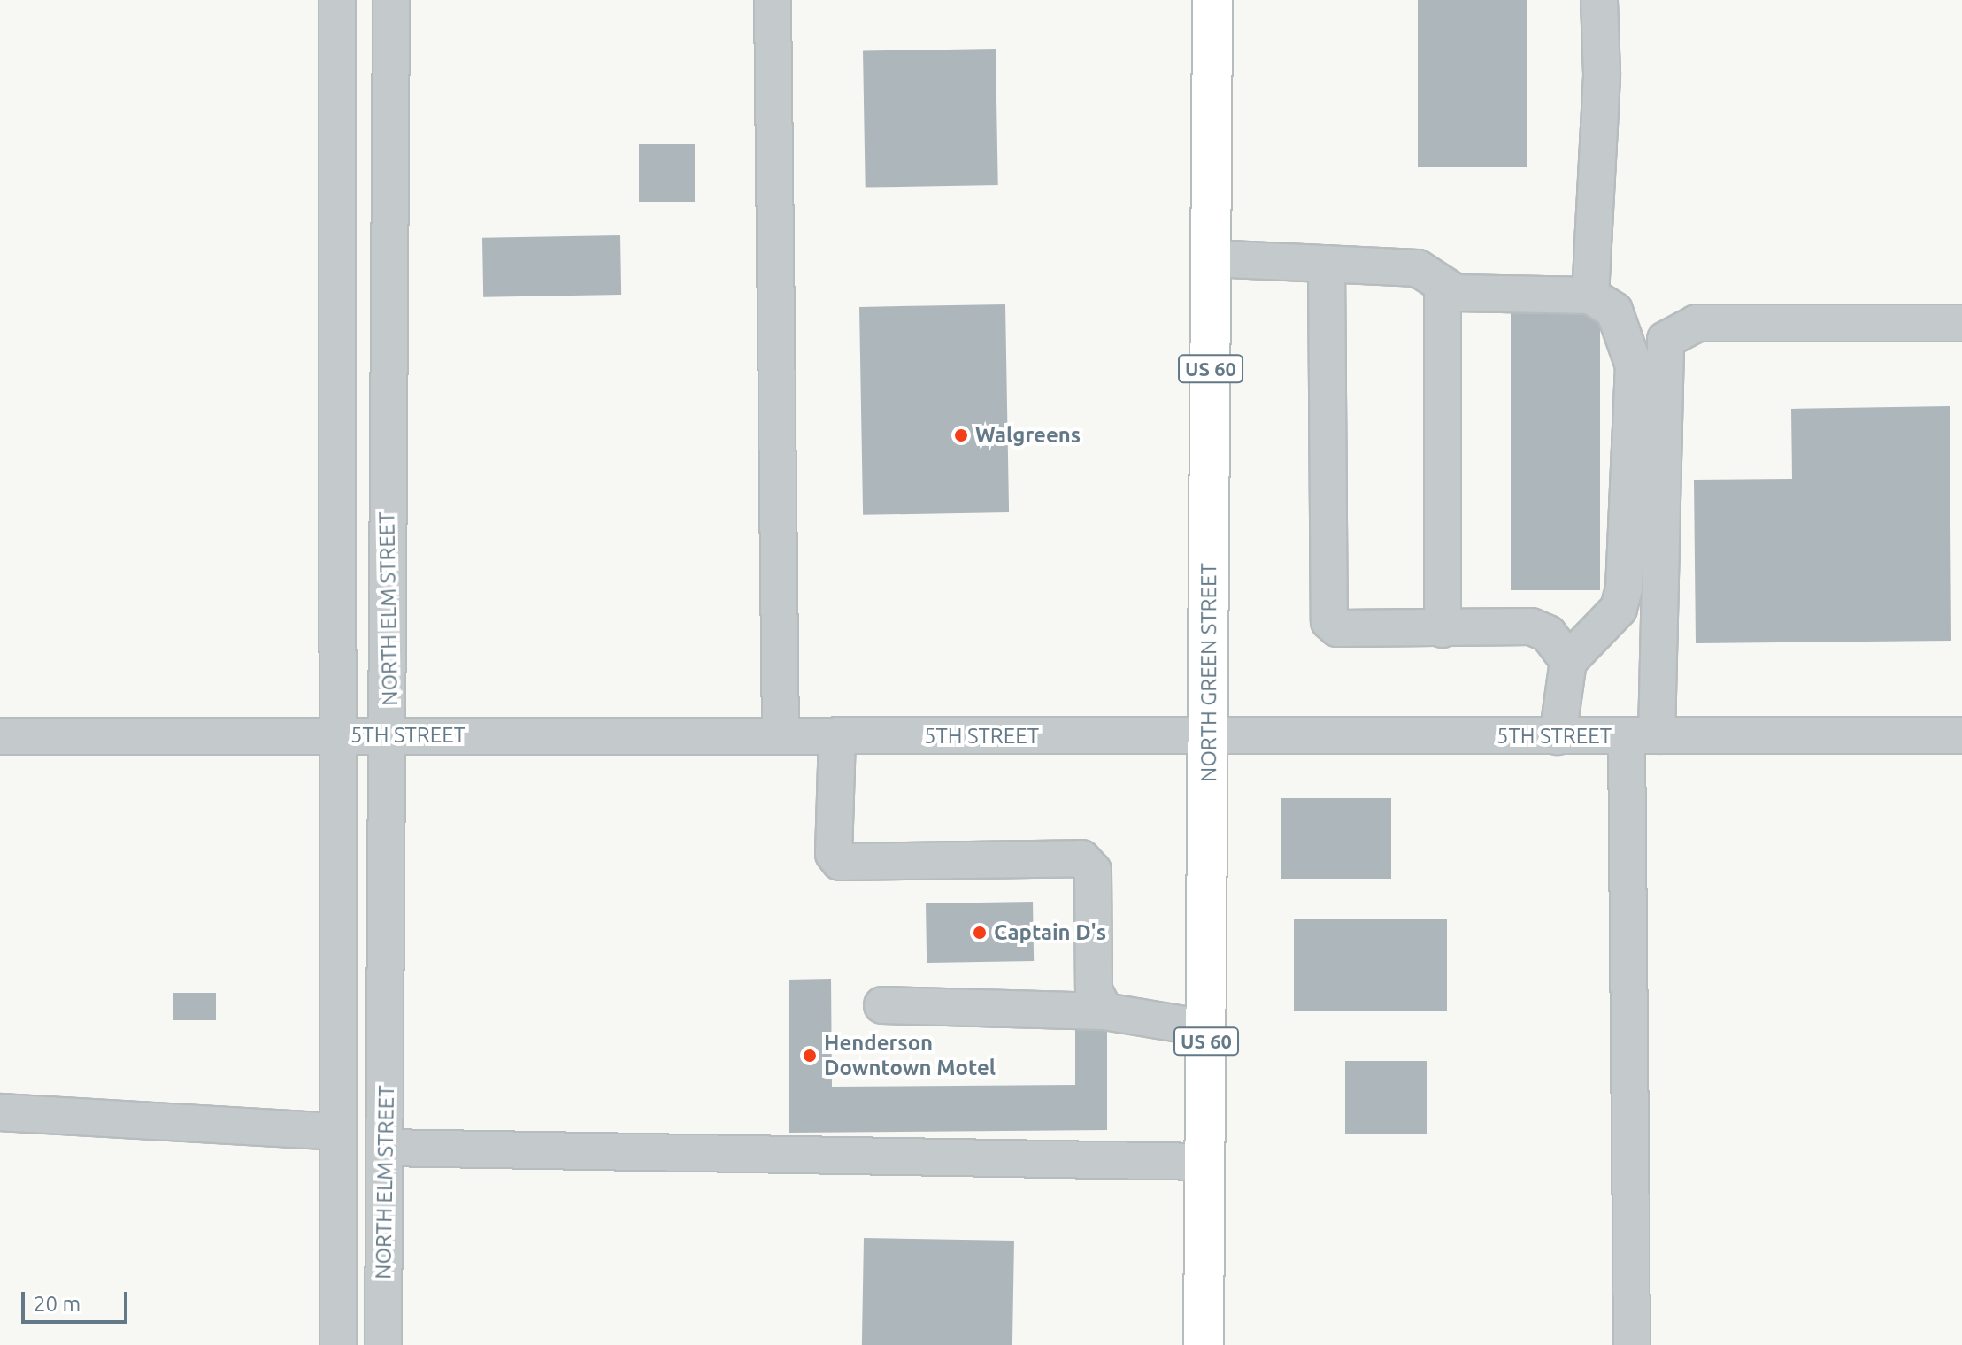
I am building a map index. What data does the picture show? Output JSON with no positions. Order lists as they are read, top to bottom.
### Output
{
  "streets": {
    "main road": ["US 60", "NORTH GREEN STREET"],
    "street": ["NORTH ELM STREET", "5TH STREET"]
  },
  "crossings": [
    ["NORTH ELM STREET", "5TH STREET"],
    ["NORTH GREEN STREET", "5TH STREET"]
  ],
  "places": ["Walgreens", "Captain D's", "Henderson Downtown Motel"],
  "scale_bar": "20 m"
}
